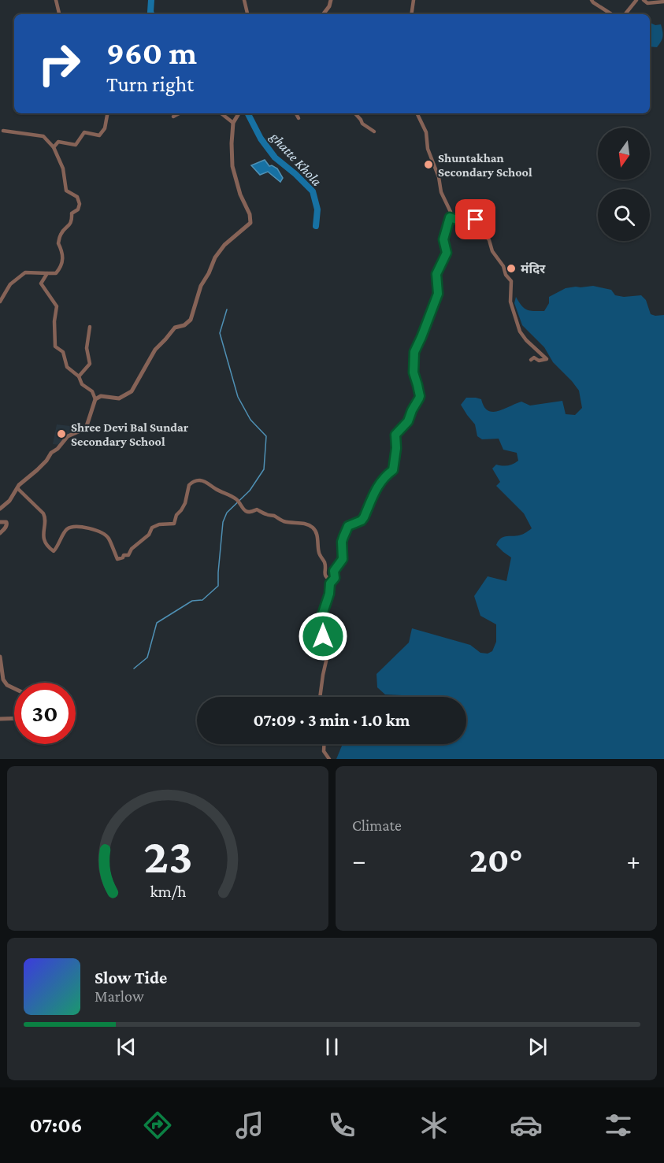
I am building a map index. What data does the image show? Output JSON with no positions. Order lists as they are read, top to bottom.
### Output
{
  "water": ["ghatte Khola"],
  "places": ["Shuntakhan Secondary School", "मंदिर", "Shree Devi Bal Sundar Secondary School"],
  "north": "bottom",
  "page": {
    "turn": ["960 m", "Turn right"],
    "limit": "30",
    "trip": "07:09 · 3 min · 1.0 km",
    "tile": "Climate",
    "heat": ["−", "20°", "+"],
    "song": ["Slow Tide", "Marlow"],
    "tabs": "07:06",
    "gauge": ["23", "km/h"]
  }
}
